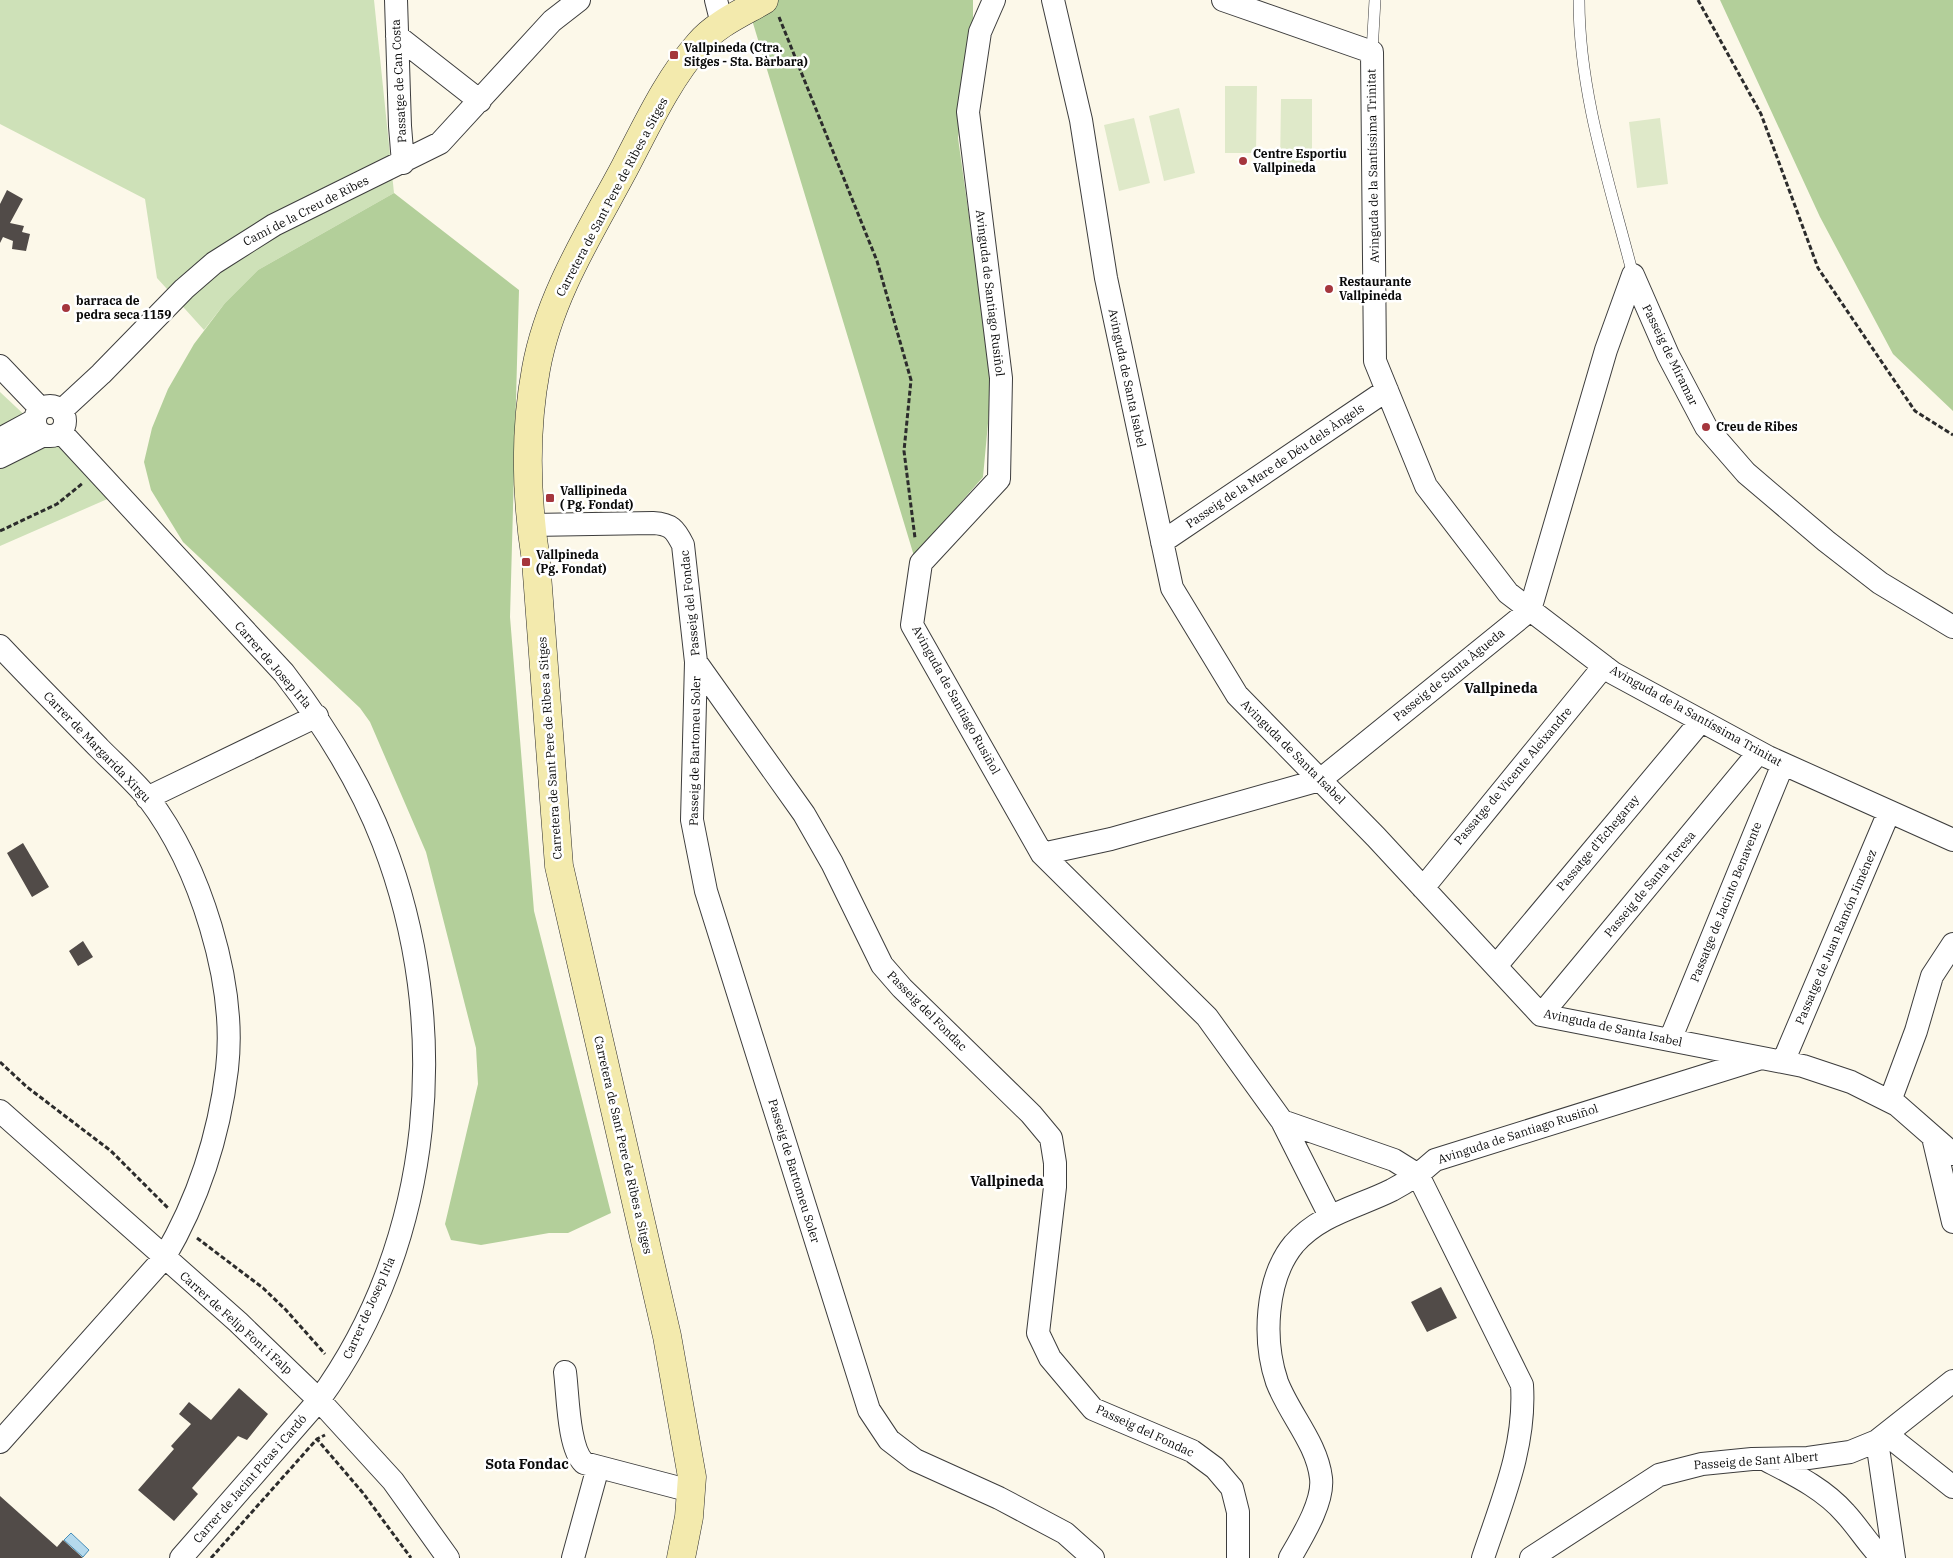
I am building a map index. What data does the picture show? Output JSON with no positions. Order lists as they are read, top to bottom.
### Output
{
  "streets": {
    "street": [
      "Passatge de Can Costa",
      "Avinguda de la Santíssima Trinitat",
      "Carretera de Sant Pere de Ribes a Sitges",
      "Camí de la Creu de Ribes",
      "Avinguda de Santiago Rusiñol",
      "Passeig de Miramar",
      "Avinguda de Santa Isabel",
      "Passeig de la Mare de Déu dels Àngels",
      "Passeig del Fondac",
      "Carrer de Josep Irla",
      "Passeig de Santa Àgueda",
      "Carrer de Margarida Xirgu",
      "Passeig de Bartomeu Soler",
      "Passatge de Vicente Aleixandre",
      "Passatge d'Echegaray",
      "Passeig de Santa Teresa",
      "Passatge de Jacinto Benavente",
      "Passatge de Juan Ramón Jiménez",
      "Carrer de Felip Font i Falp",
      "Passeig de Sant Albert",
      "Carrer de Jacint Picas i Cardó"
    ]
  },
  "crossings": [
    ["Passatge de Can Costa", "Camí de la Creu de Ribes"],
    ["Avinguda de la Santíssima Trinitat", "Passeig de la Mare de Déu dels Àngels"],
    ["Avinguda de la Santíssima Trinitat", "Passeig de Santa Àgueda"],
    ["Avinguda de la Santíssima Trinitat", "Passatge de Vicente Aleixandre"],
    ["Avinguda de la Santíssima Trinitat", "Passatge d'Echegaray"],
    ["Avinguda de la Santíssima Trinitat", "Passeig de Santa Teresa"],
    ["Avinguda de la Santíssima Trinitat", "Passatge de Jacinto Benavente"],
    ["Avinguda de la Santíssima Trinitat", "Passatge de Juan Ramón Jiménez"],
    ["Carretera de Sant Pere de Ribes a Sitges", "Passeig del Fondac"],
    ["Camí de la Creu de Ribes", "Carrer de Josep Irla"],
    ["Avinguda de Santiago Rusiñol", "Avinguda de Santa Isabel"],
    ["Avinguda de Santiago Rusiñol", "Passeig de Santa Àgueda"],
    ["Avinguda de Santiago Rusiñol", "Passatge de Juan Ramón Jiménez"],
    ["Avinguda de Santa Isabel", "Passeig de la Mare de Déu dels Àngels"],
    ["Avinguda de Santa Isabel", "Passeig de Santa Àgueda"],
    ["Avinguda de Santa Isabel", "Passatge de Vicente Aleixandre"],
    ["Avinguda de Santa Isabel", "Passatge d'Echegaray"],
    ["Avinguda de Santa Isabel", "Passeig de Santa Teresa"],
    ["Avinguda de Santa Isabel", "Passatge de Jacinto Benavente"],
    ["Avinguda de Santa Isabel", "Passatge de Juan Ramón Jiménez"],
    ["Passeig del Fondac", "Passeig de Bartomeu Soler"],
    ["Carrer de Josep Irla", "Carrer de Felip Font i Falp"],
    ["Carrer de Josep Irla", "Carrer de Jacint Picas i Cardó"],
    ["Carrer de Margarida Xirgu", "Carrer de Felip Font i Falp"],
    ["Carrer de Felip Font i Falp", "Carrer de Jacint Picas i Cardó"]
  ],
  "districts": ["Vallpineda", "Vallpineda", "Sota Fondac"],
  "places": {
    "transit": ["Vallpineda (Ctra. Sitges - Sta. Bàrbara)", "Vallipineda ( Pg. Fondat)", "Vallpineda (Pg. Fondat)"],
    "other": [
      "Centre Esportiu Vallpineda",
      "Restaurante Vallpineda",
      "barraca de pedra seca 1159",
      "Creu de Ribes"
    ]
  }
}
